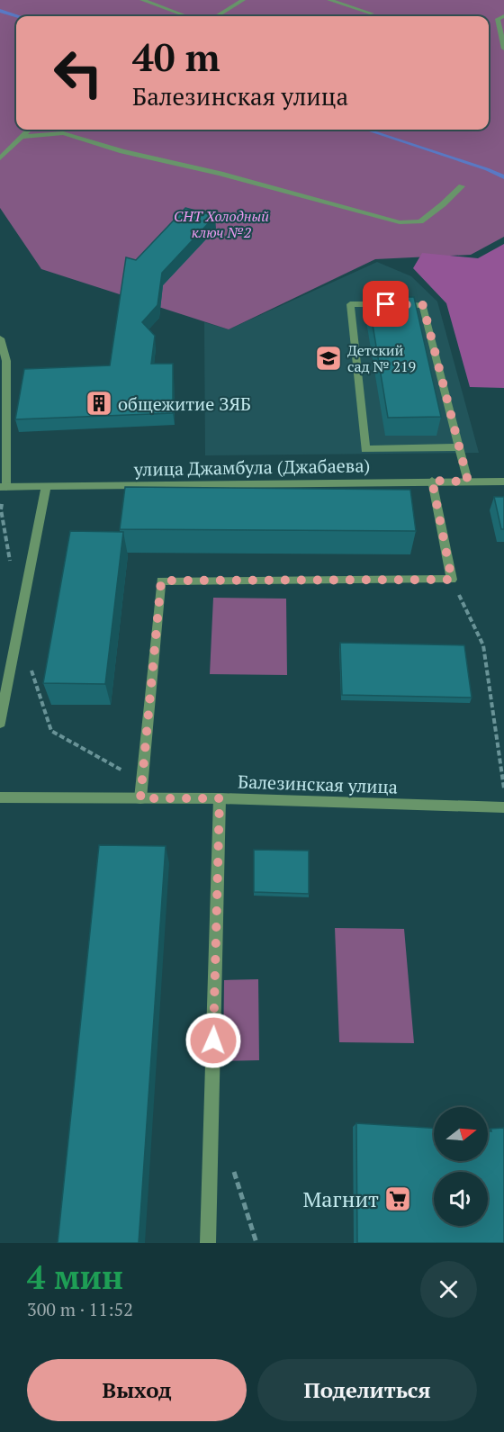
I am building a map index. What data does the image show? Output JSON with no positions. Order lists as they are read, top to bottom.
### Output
{
  "streets": {
    "street": ["улица Джамбула (Джабаева)", "Балезинская улица"]
  },
  "parks": ["СНТ Холодный ключ №2"],
  "places": {
    "school or university": ["Детский сад № 219"],
    "building": ["общежитие ЗЯБ"],
    "supermarket": ["Магнит"]
  },
  "north": "right",
  "page": {
    "turn": ["40 m", "Балезинская улица"],
    "heading": ["4 мин", "300 m · 11:52"],
    "buttons": ["Выход", "Поделиться"]
  }
}
